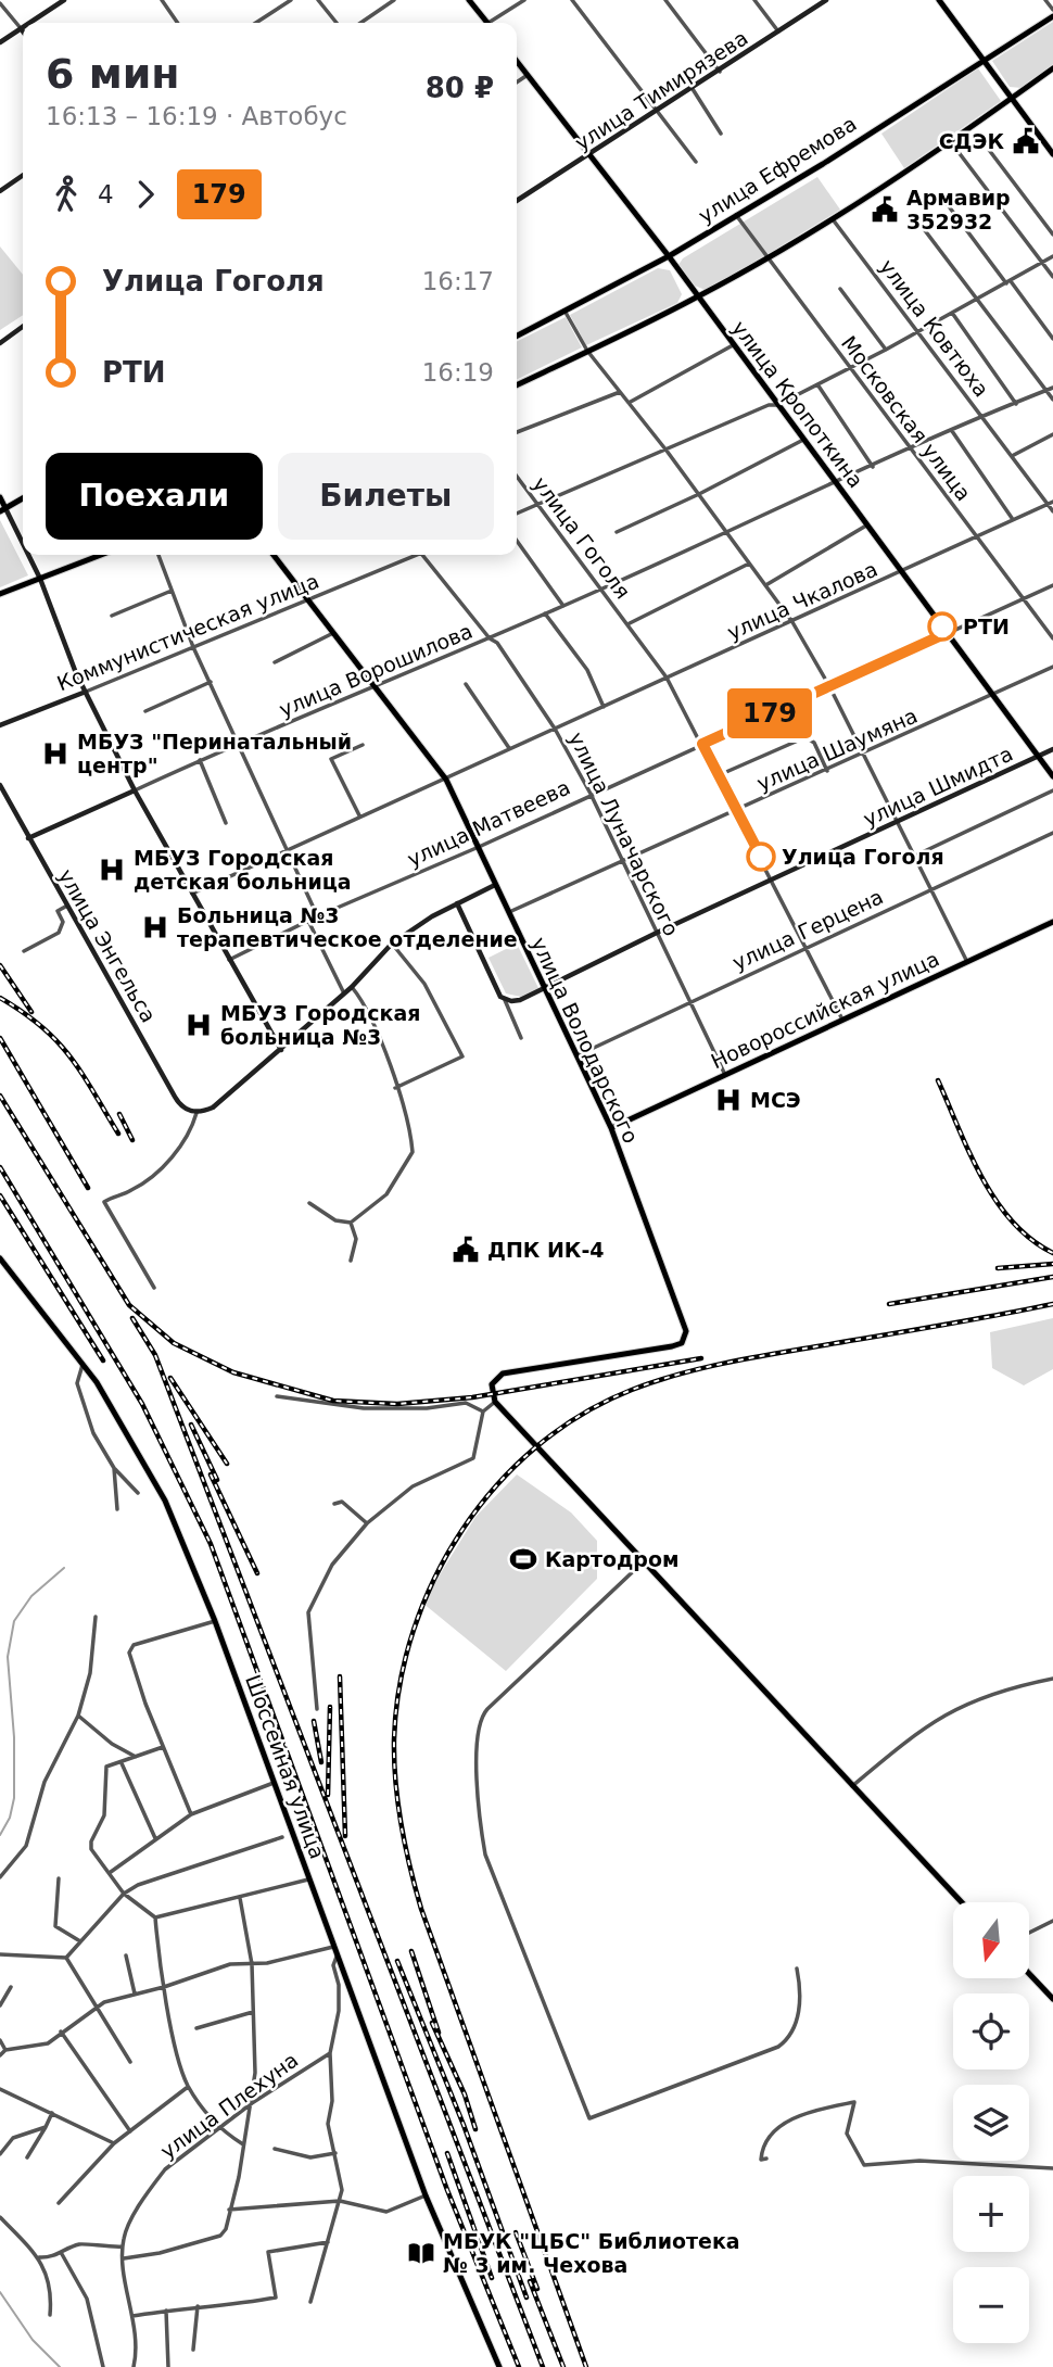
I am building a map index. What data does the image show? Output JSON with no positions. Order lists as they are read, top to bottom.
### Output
{
  "streets": {
    "main road": [
      "улица Ефремова",
      "улица Кропоткина",
      "Новороссийская улица",
      "улица Володарского",
      "Шоссейная улица"
    ],
    "street": [
      "улица Тимирязева",
      "улица Ковтюха",
      "Московская улица",
      "улица Гоголя",
      "улица Чкалова",
      "Коммунистическая улица",
      "улица Ворошилова",
      "улица Шаумяна",
      "улица Шмидта",
      "улица Матвеева",
      "улица Луначарского",
      "улица Герцена",
      "улица Энгельса",
      "улица Плехуна"
    ]
  },
  "crossings": [
    ["улица Тимирязева", "улица Кропоткина"],
    ["улица Ефремова", "улица Кропоткина"],
    ["улица Ефремова", "Московская улица"],
    ["улица Ковтюха", "улица Чкалова"],
    ["улица Ковтюха", "улица Ворошилова"],
    ["улица Кропоткина", "улица Чкалова"],
    ["улица Кропоткина", "улица Ворошилова"],
    ["улица Кропоткина", "улица Шаумяна"],
    ["улица Кропоткина", "улица Шмидта"],
    ["улица Кропоткина", "улица Матвеева"],
    ["Московская улица", "улица Чкалова"],
    ["Московская улица", "улица Ворошилова"],
    ["Московская улица", "улица Матвеева"],
    ["улица Гоголя", "улица Чкалова"],
    ["улица Гоголя", "улица Ворошилова"],
    ["улица Гоголя", "улица Шаумяна"],
    ["улица Гоголя", "улица Шмидта"],
    ["улица Гоголя", "улица Матвеева"],
    ["улица Гоголя", "улица Герцена"],
    ["улица Гоголя", "Новороссийская улица"],
    ["улица Чкалова", "улица Луначарского"],
    ["улица Чкалова", "улица Володарского"],
    ["Коммунистическая улица", "улица Володарского"],
    ["улица Ворошилова", "улица Луначарского"],
    ["улица Ворошилова", "улица Энгельса"],
    ["улица Ворошилова", "улица Володарского"],
    ["улица Шаумяна", "улица Луначарского"],
    ["улица Шаумяна", "улица Володарского"],
    ["улица Шмидта", "улица Луначарского"],
    ["улица Шмидта", "улица Володарского"],
    ["улица Матвеева", "улица Луначарского"],
    ["улица Матвеева", "улица Володарского"],
    ["улица Луначарского", "улица Герцена"],
    ["улица Луначарского", "Новороссийская улица"],
    ["улица Герцена", "улица Володарского"],
    ["Новороссийская улица", "улица Володарского"]
  ],
  "places": {
    "public building": ["СДЭК", "Армавир 352932", "ДПК ИК-4"],
    "other": ["РТИ", "Улица Гоголя"],
    "hospital": [
      "МБУЗ \"Перинатальный центр\"",
      "МБУЗ Городская детская больница",
      "Больница №3 терапевтическое отделение",
      "МБУЗ Городская больница №3",
      "МСЭ"
    ],
    "sports": ["Картодром"],
    "library": ["МБУК \"ЦБС\" Библиотека № 3 им. Чехова"]
  },
  "lines": ["bus line 179"],
  "north": "bottom",
  "page": {
    "on_map": "179",
    "heading": ["6 мин", "16:13 – 16:19 · Автобус", "80 ₽"],
    "legs": ["4", "179"],
    "list": [
      {
        "name": "Улица Гоголя",
        "value": "16:17"
      },
      {
        "name": "РТИ",
        "value": "16:19"
      }
    ],
    "buttons": ["Поехали", "Билеты"],
    "map_buttons": ["+", "−"]
  }
}
